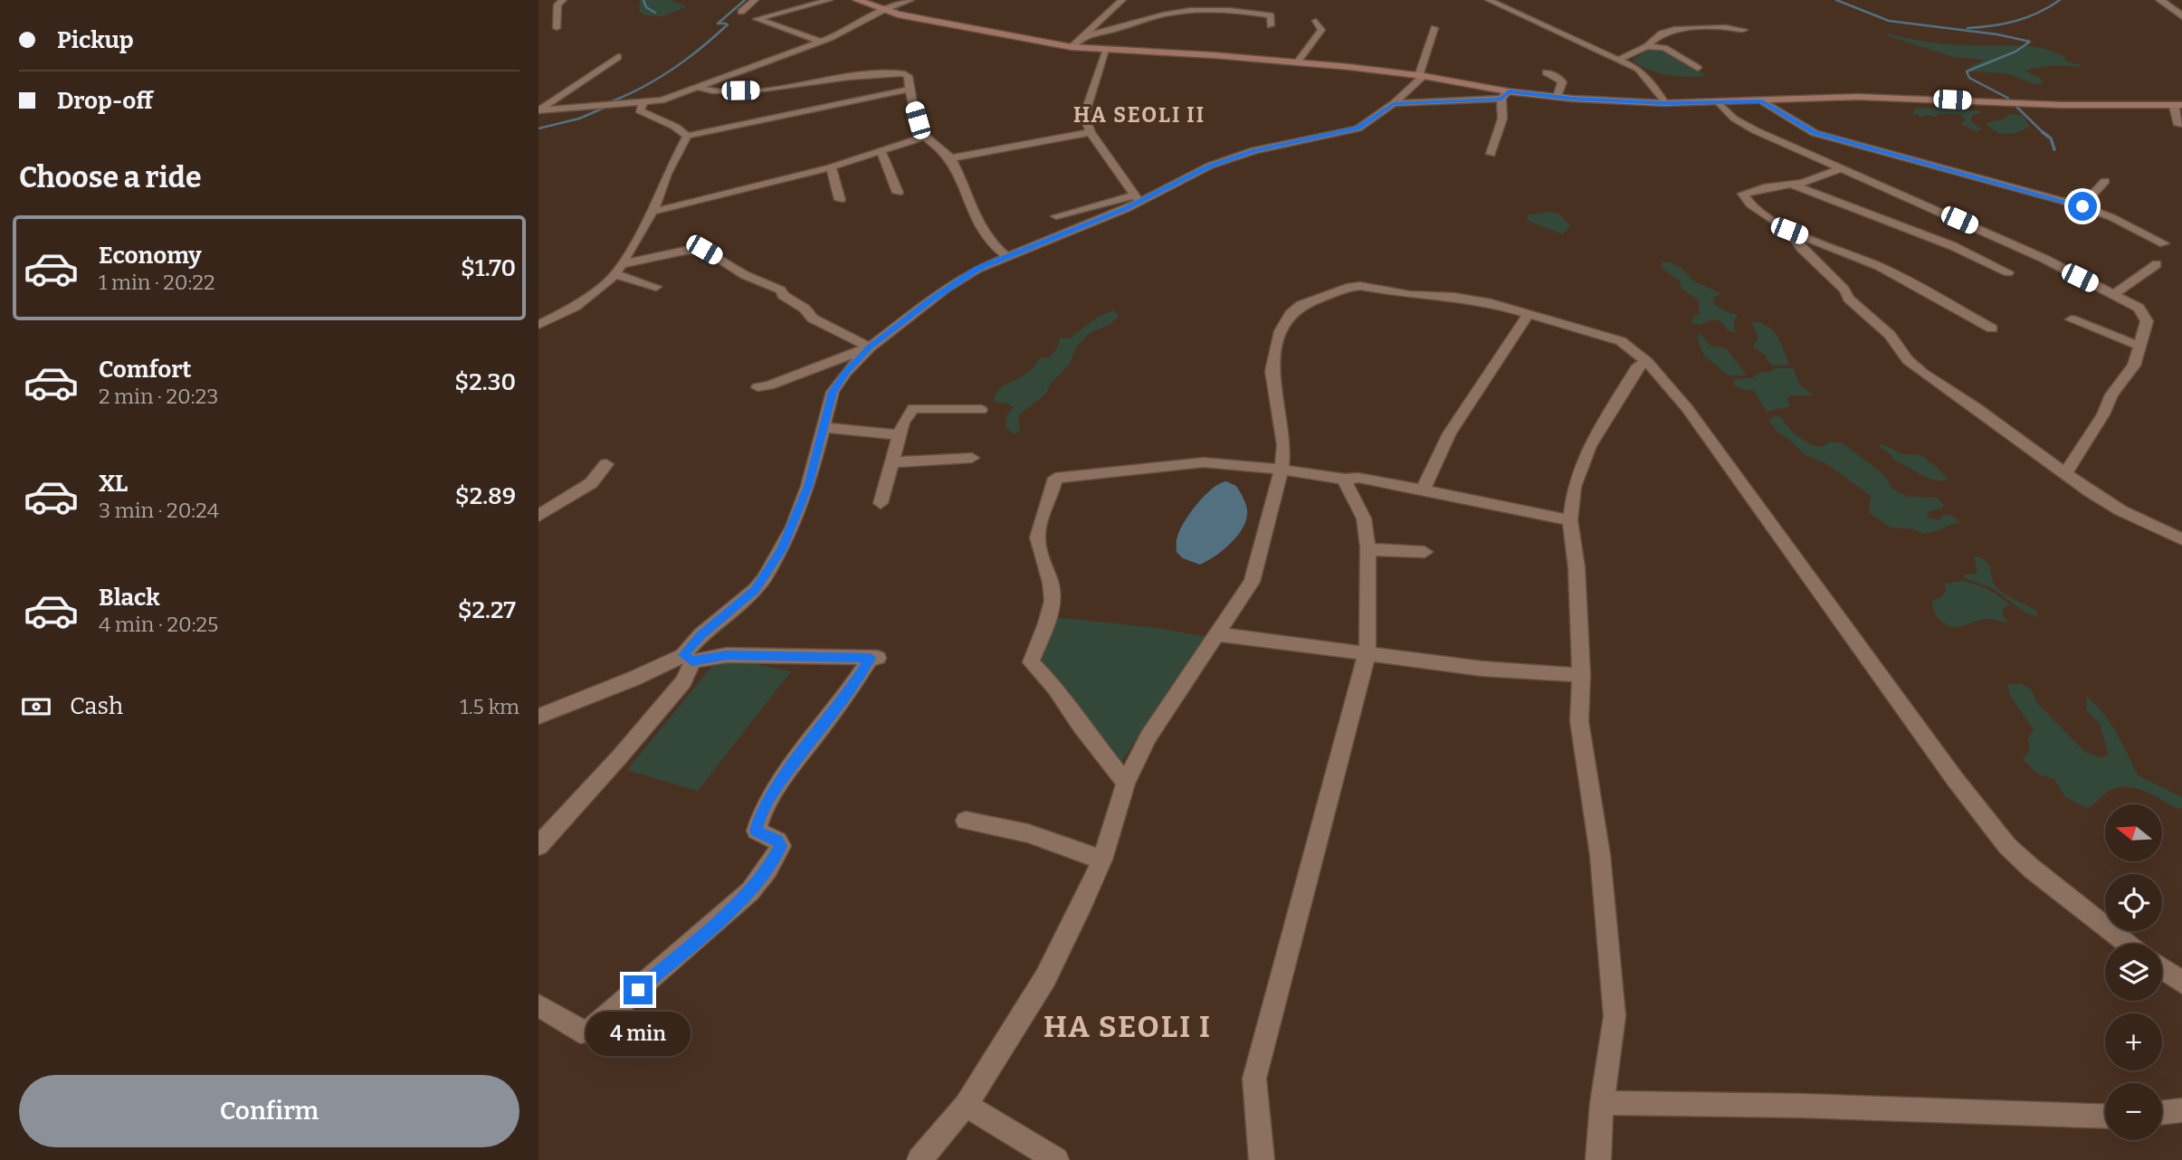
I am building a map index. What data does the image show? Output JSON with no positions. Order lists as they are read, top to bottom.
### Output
{
  "districts": ["HA SEOLI II", "HA SEOLI I"],
  "north": "left",
  "page": {
    "banner": ["Pickup", "Drop-off"],
    "heading": "Choose a ride",
    "list": [
      {
        "name": "Economy",
        "note": "1 min · 20:22",
        "value": "$1.70"
      },
      {
        "name": "Comfort",
        "note": "2 min · 20:23",
        "value": "$2.30"
      },
      {
        "name": "XL",
        "note": "3 min · 20:24",
        "value": "$2.89"
      },
      {
        "name": "Black",
        "note": "4 min · 20:25",
        "value": "$2.27"
      }
    ],
    "pay": ["Cash", "1.5 km"],
    "map_buttons": ["+", "−"],
    "bubble": "4 min",
    "buttons": "Confirm"
  }
}
